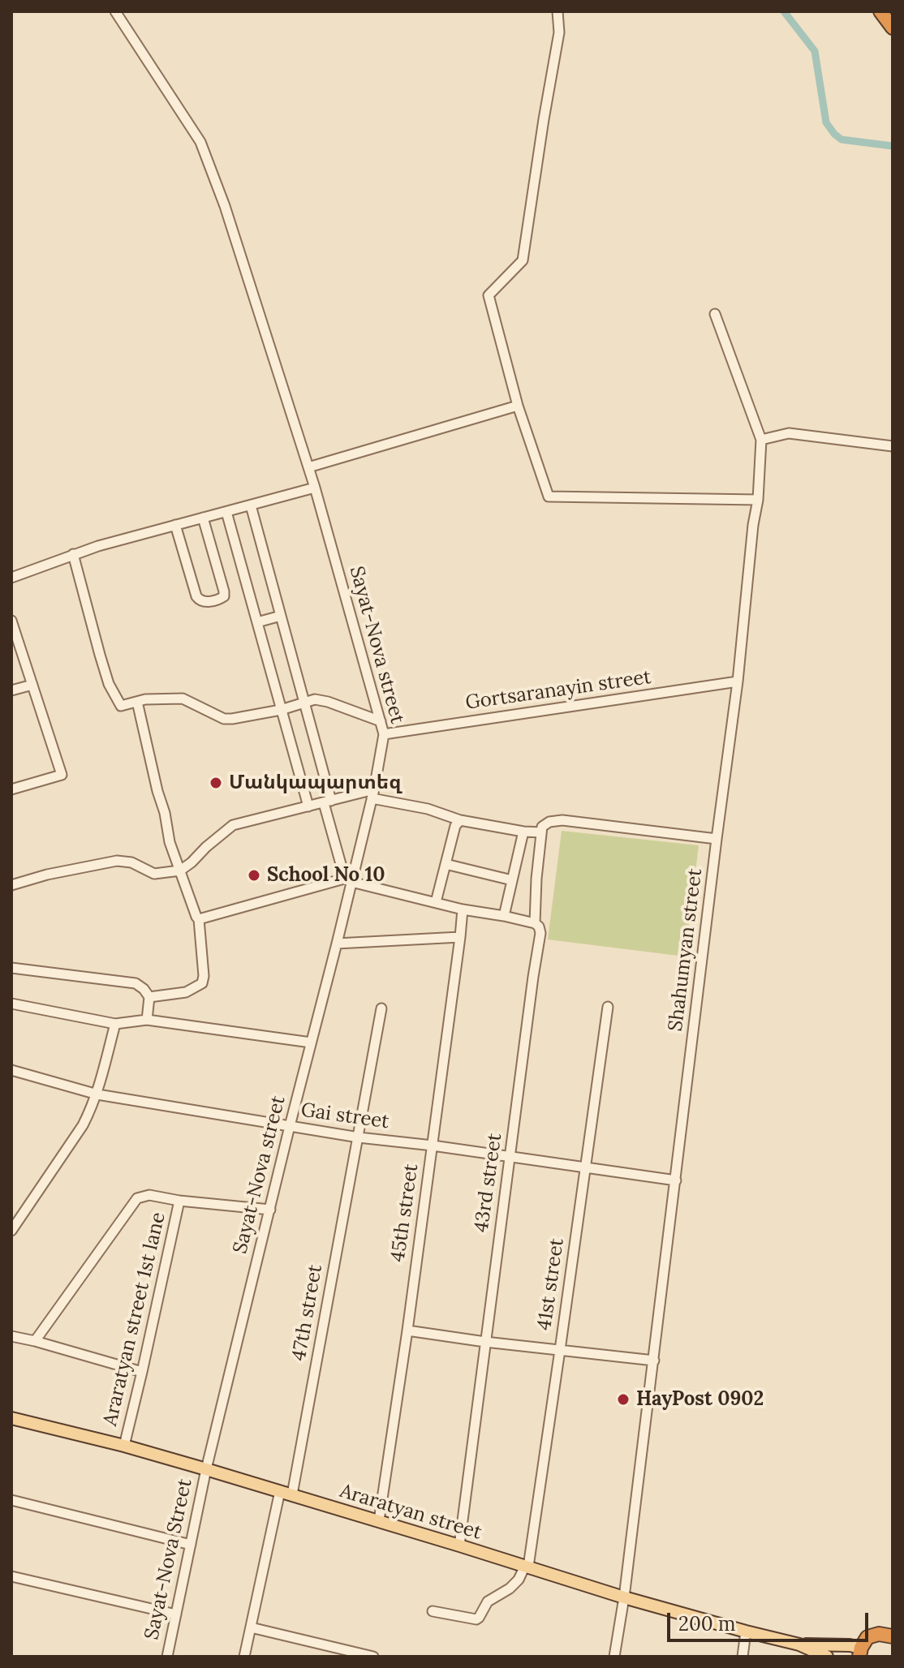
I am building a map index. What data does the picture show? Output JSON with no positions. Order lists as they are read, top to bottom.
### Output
{
  "streets": {
    "main road": ["Araratyan street"],
    "street": [
      "Sayat-Nova street",
      "Gortsaranayin street",
      "Shahumyan street",
      "Gai street",
      "43rd street",
      "45th street",
      "41st street",
      "47th street",
      "Araratyan street 1st lane",
      "Sayat-Nova Street"
    ]
  },
  "crossings": [
    ["Sayat-Nova street", "Gortsaranayin street"],
    ["Sayat-Nova street", "Gai street"],
    ["Sayat-Nova street", "Araratyan street"],
    ["Sayat-Nova street", "Sayat-Nova Street"],
    ["Gortsaranayin street", "Shahumyan street"],
    ["Shahumyan street", "Gai street"],
    ["Shahumyan street", "Araratyan street"],
    ["Gai street", "43rd street"],
    ["Gai street", "45th street"],
    ["Gai street", "41st street"],
    ["Gai street", "47th street"],
    ["43rd street", "Araratyan street"],
    ["45th street", "Araratyan street"],
    ["41st street", "Araratyan street"],
    ["47th street", "Araratyan street"],
    ["Araratyan street 1st lane", "Araratyan street"],
    ["Araratyan street", "Sayat-Nova Street"]
  ],
  "places": ["Մանկապարտեզ", "School No 10", "HayPost 0902"],
  "scale_bar": "200 m"
}
